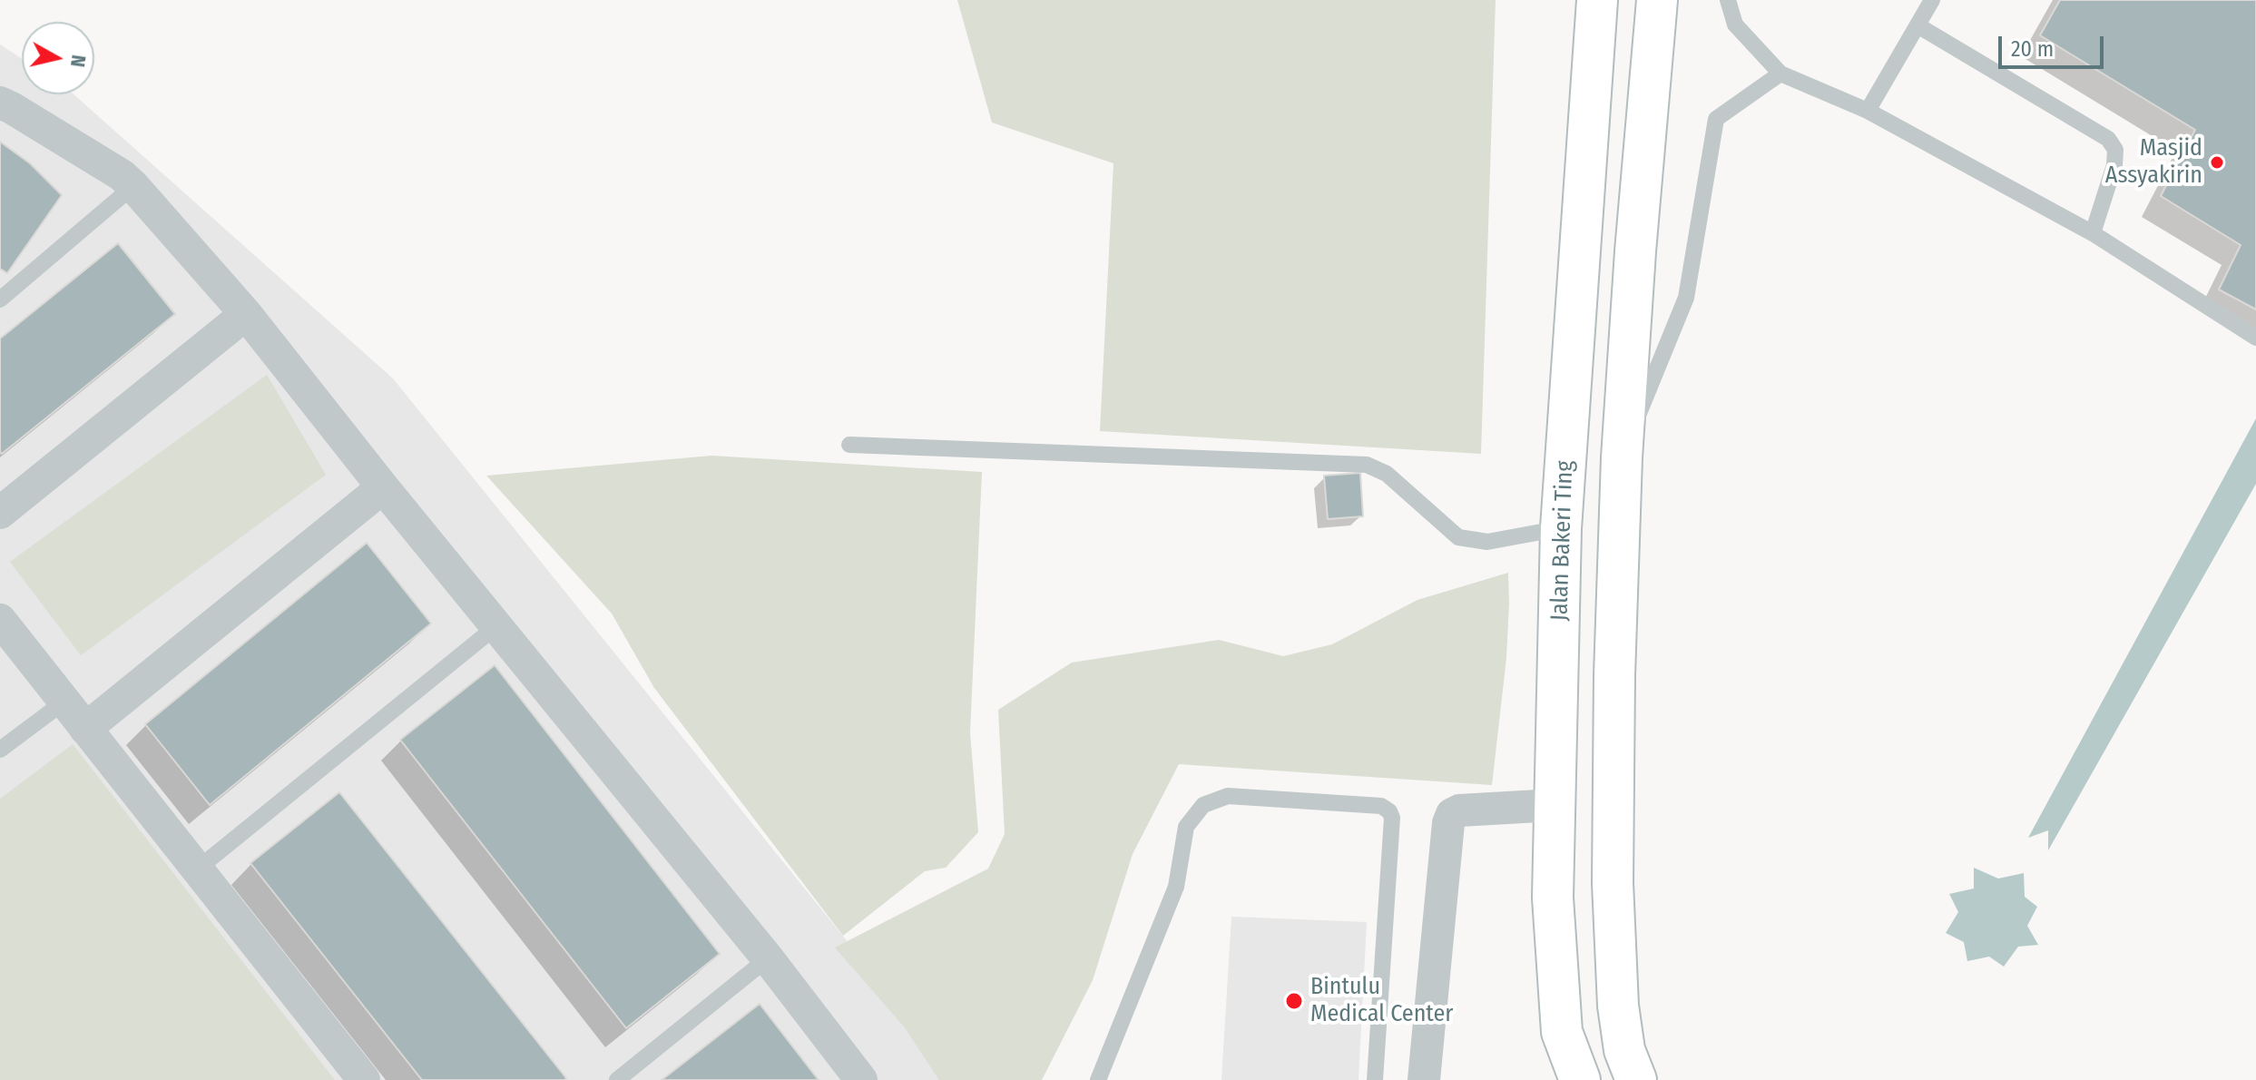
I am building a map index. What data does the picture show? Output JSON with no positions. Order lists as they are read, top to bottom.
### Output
{
  "streets": {
    "main road": ["Jalan Bakeri Ting"]
  },
  "places": ["Masjid Assyakirin", "Bintulu Medical Center"],
  "scale_bar": "20 m",
  "north": "right"
}
